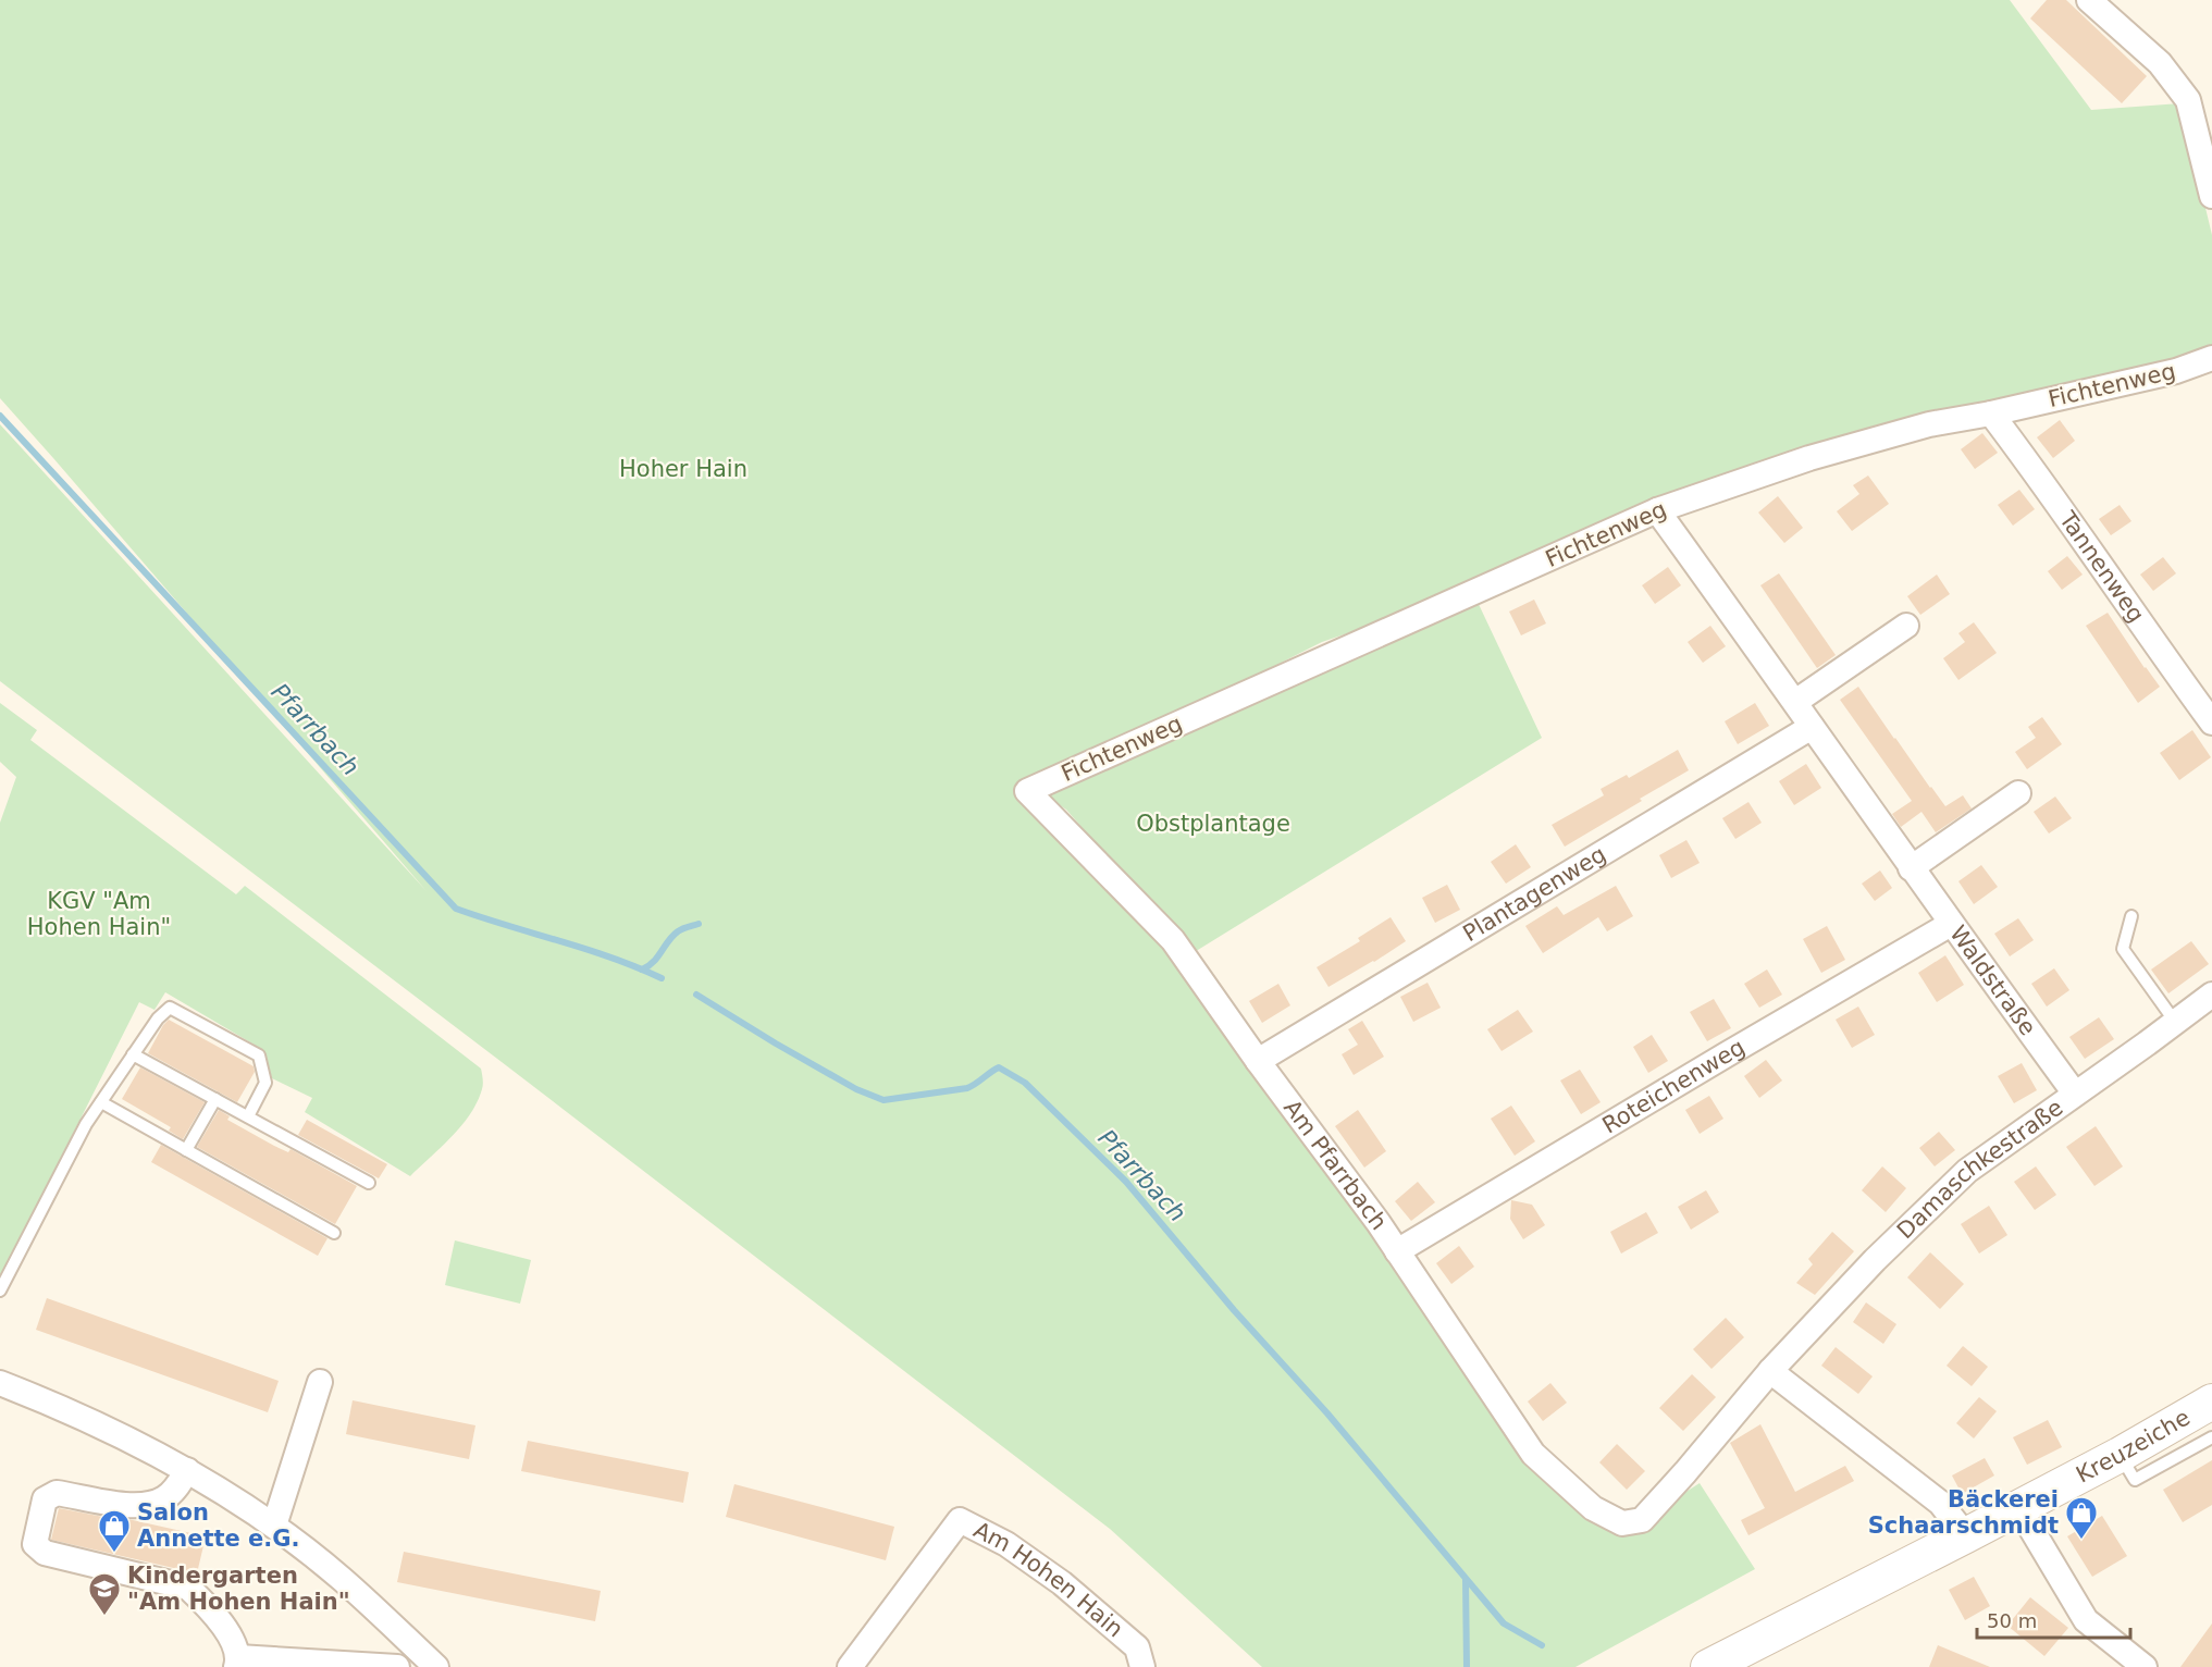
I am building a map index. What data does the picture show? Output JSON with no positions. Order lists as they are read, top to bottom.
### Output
{
  "streets": {
    "main road": ["Kreuzeiche"],
    "street": [
      "Fichtenweg",
      "Tannenweg",
      "Plantagenweg",
      "Waldstraße",
      "Roteichenweg",
      "Am Pfarrbach",
      "Damaschkestraße",
      "Am Hohen Hain"
    ]
  },
  "crossings": [
    ["Fichtenweg", "Tannenweg"],
    ["Fichtenweg", "Waldstraße"],
    ["Fichtenweg", "Am Pfarrbach"],
    ["Plantagenweg", "Waldstraße"],
    ["Plantagenweg", "Am Pfarrbach"],
    ["Waldstraße", "Roteichenweg"],
    ["Waldstraße", "Damaschkestraße"],
    ["Roteichenweg", "Am Pfarrbach"],
    ["Am Pfarrbach", "Damaschkestraße"]
  ],
  "water": ["Pfarrbach"],
  "parks": ["Hoher Hain", "Obstplantage", "KGV \"Am Hohen Hain\""],
  "places": {
    "shop": ["Bäckerei Schaarschmidt", "Salon Annette e.G."],
    "school or university": ["Kindergarten \"Am Hohen Hain\""]
  },
  "scale_bar": "50 m"
}
